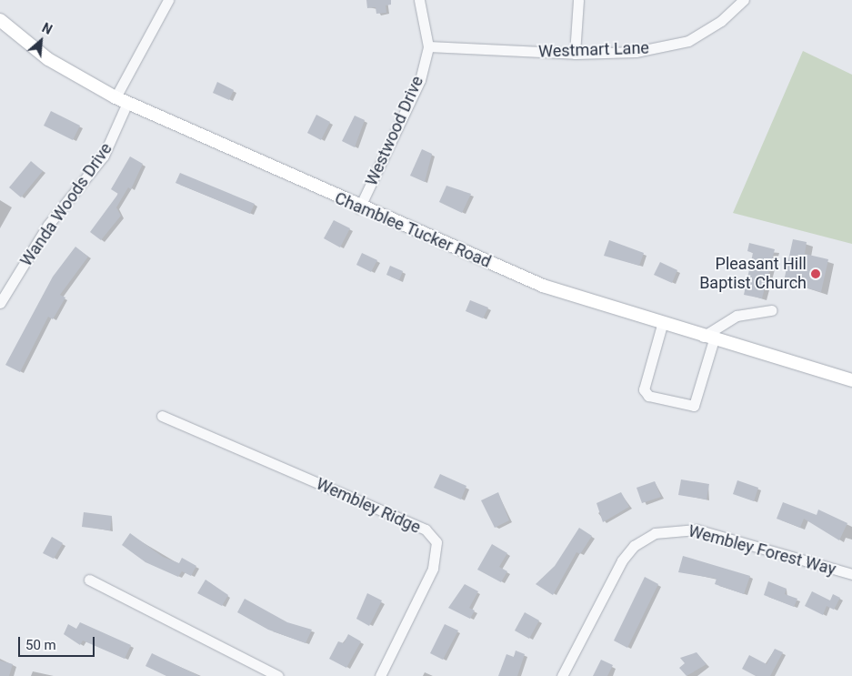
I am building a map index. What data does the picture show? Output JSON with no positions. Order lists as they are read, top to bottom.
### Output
{
  "streets": {
    "main road": ["Chamblee Tucker Road"],
    "street": [
      "Westmart Lane",
      "Westwood Drive",
      "Wanda Woods Drive",
      "Wembley Ridge",
      "Wembley Forest Way"
    ]
  },
  "crossings": [
    ["Westmart Lane", "Westwood Drive"],
    ["Westwood Drive", "Chamblee Tucker Road"],
    ["Wanda Woods Drive", "Chamblee Tucker Road"]
  ],
  "places": ["Pleasant Hill Baptist Church"],
  "scale_bar": "50 m",
  "north": "top right"
}
